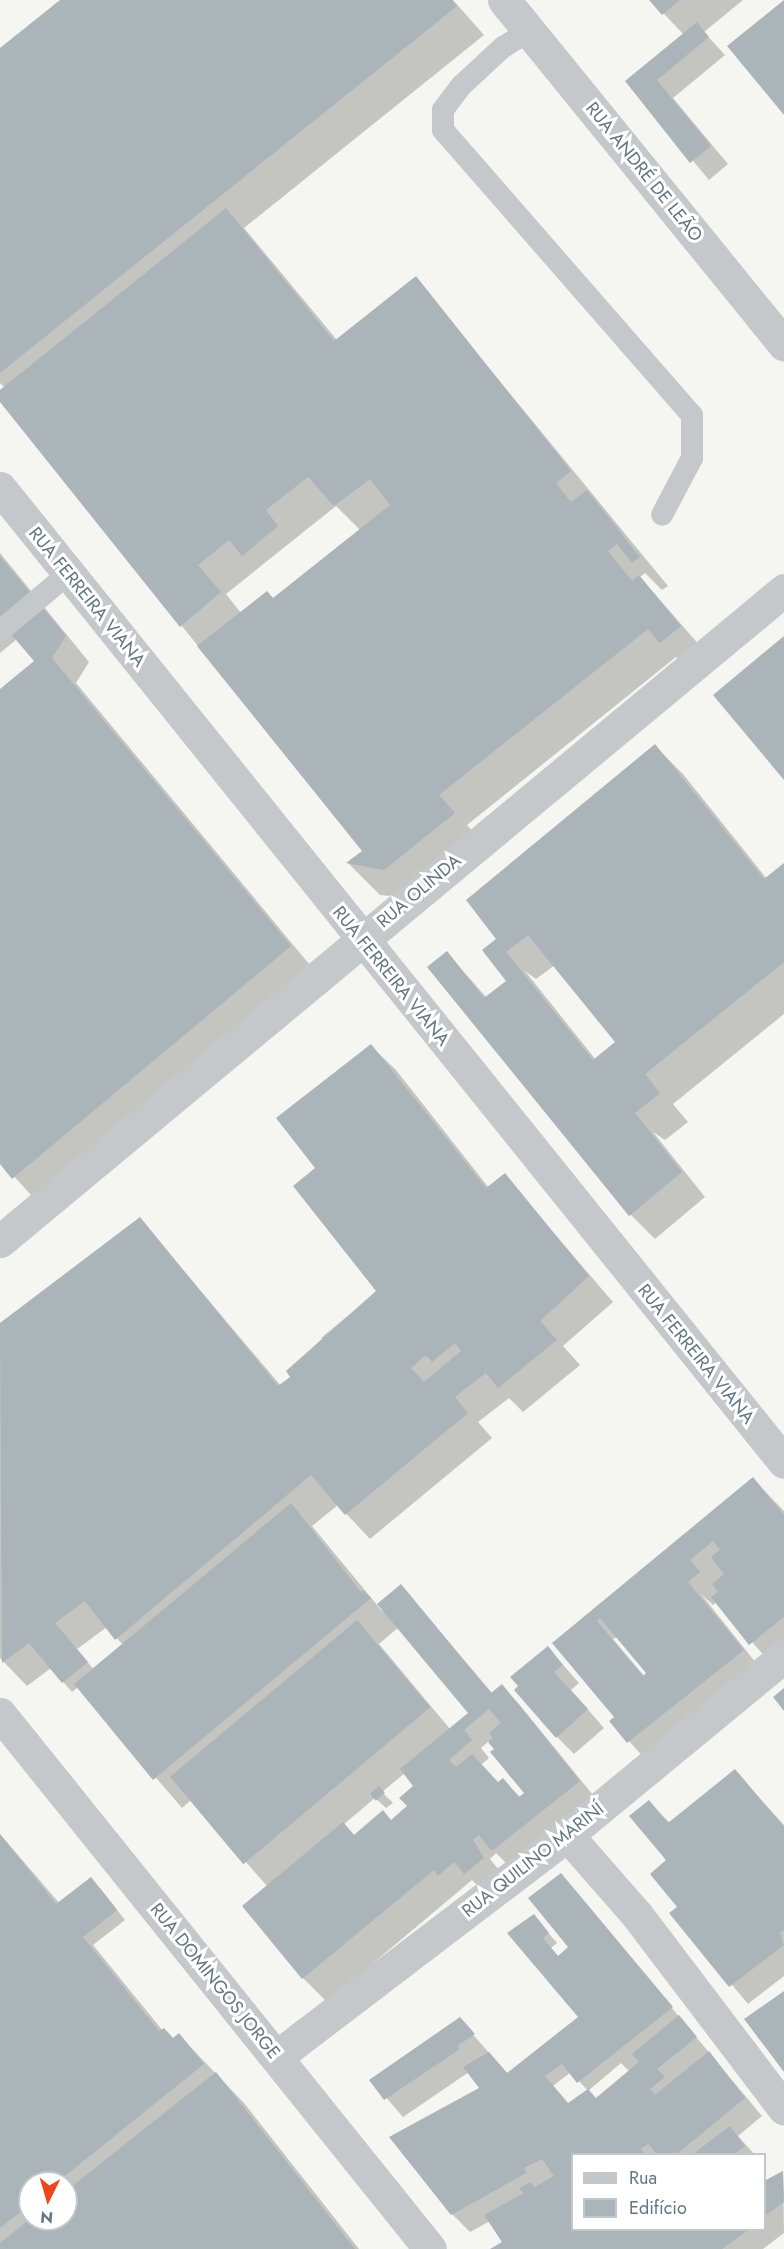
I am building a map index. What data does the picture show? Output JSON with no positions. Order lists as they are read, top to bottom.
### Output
{
  "streets": {
    "street": [
      "RUA ANDRÉ DE LEÃO",
      "RUA FERREIRA VIANA",
      "RUA OLINDA",
      "RUA QUILINO MARINÍ",
      "RUA DOMINGOS JORGE"
    ]
  },
  "crossings": [
    ["RUA FERREIRA VIANA", "RUA OLINDA"],
    ["RUA QUILINO MARINÍ", "RUA DOMINGOS JORGE"]
  ],
  "legend": ["Rua", "Edifício"],
  "north": "bottom"
}
